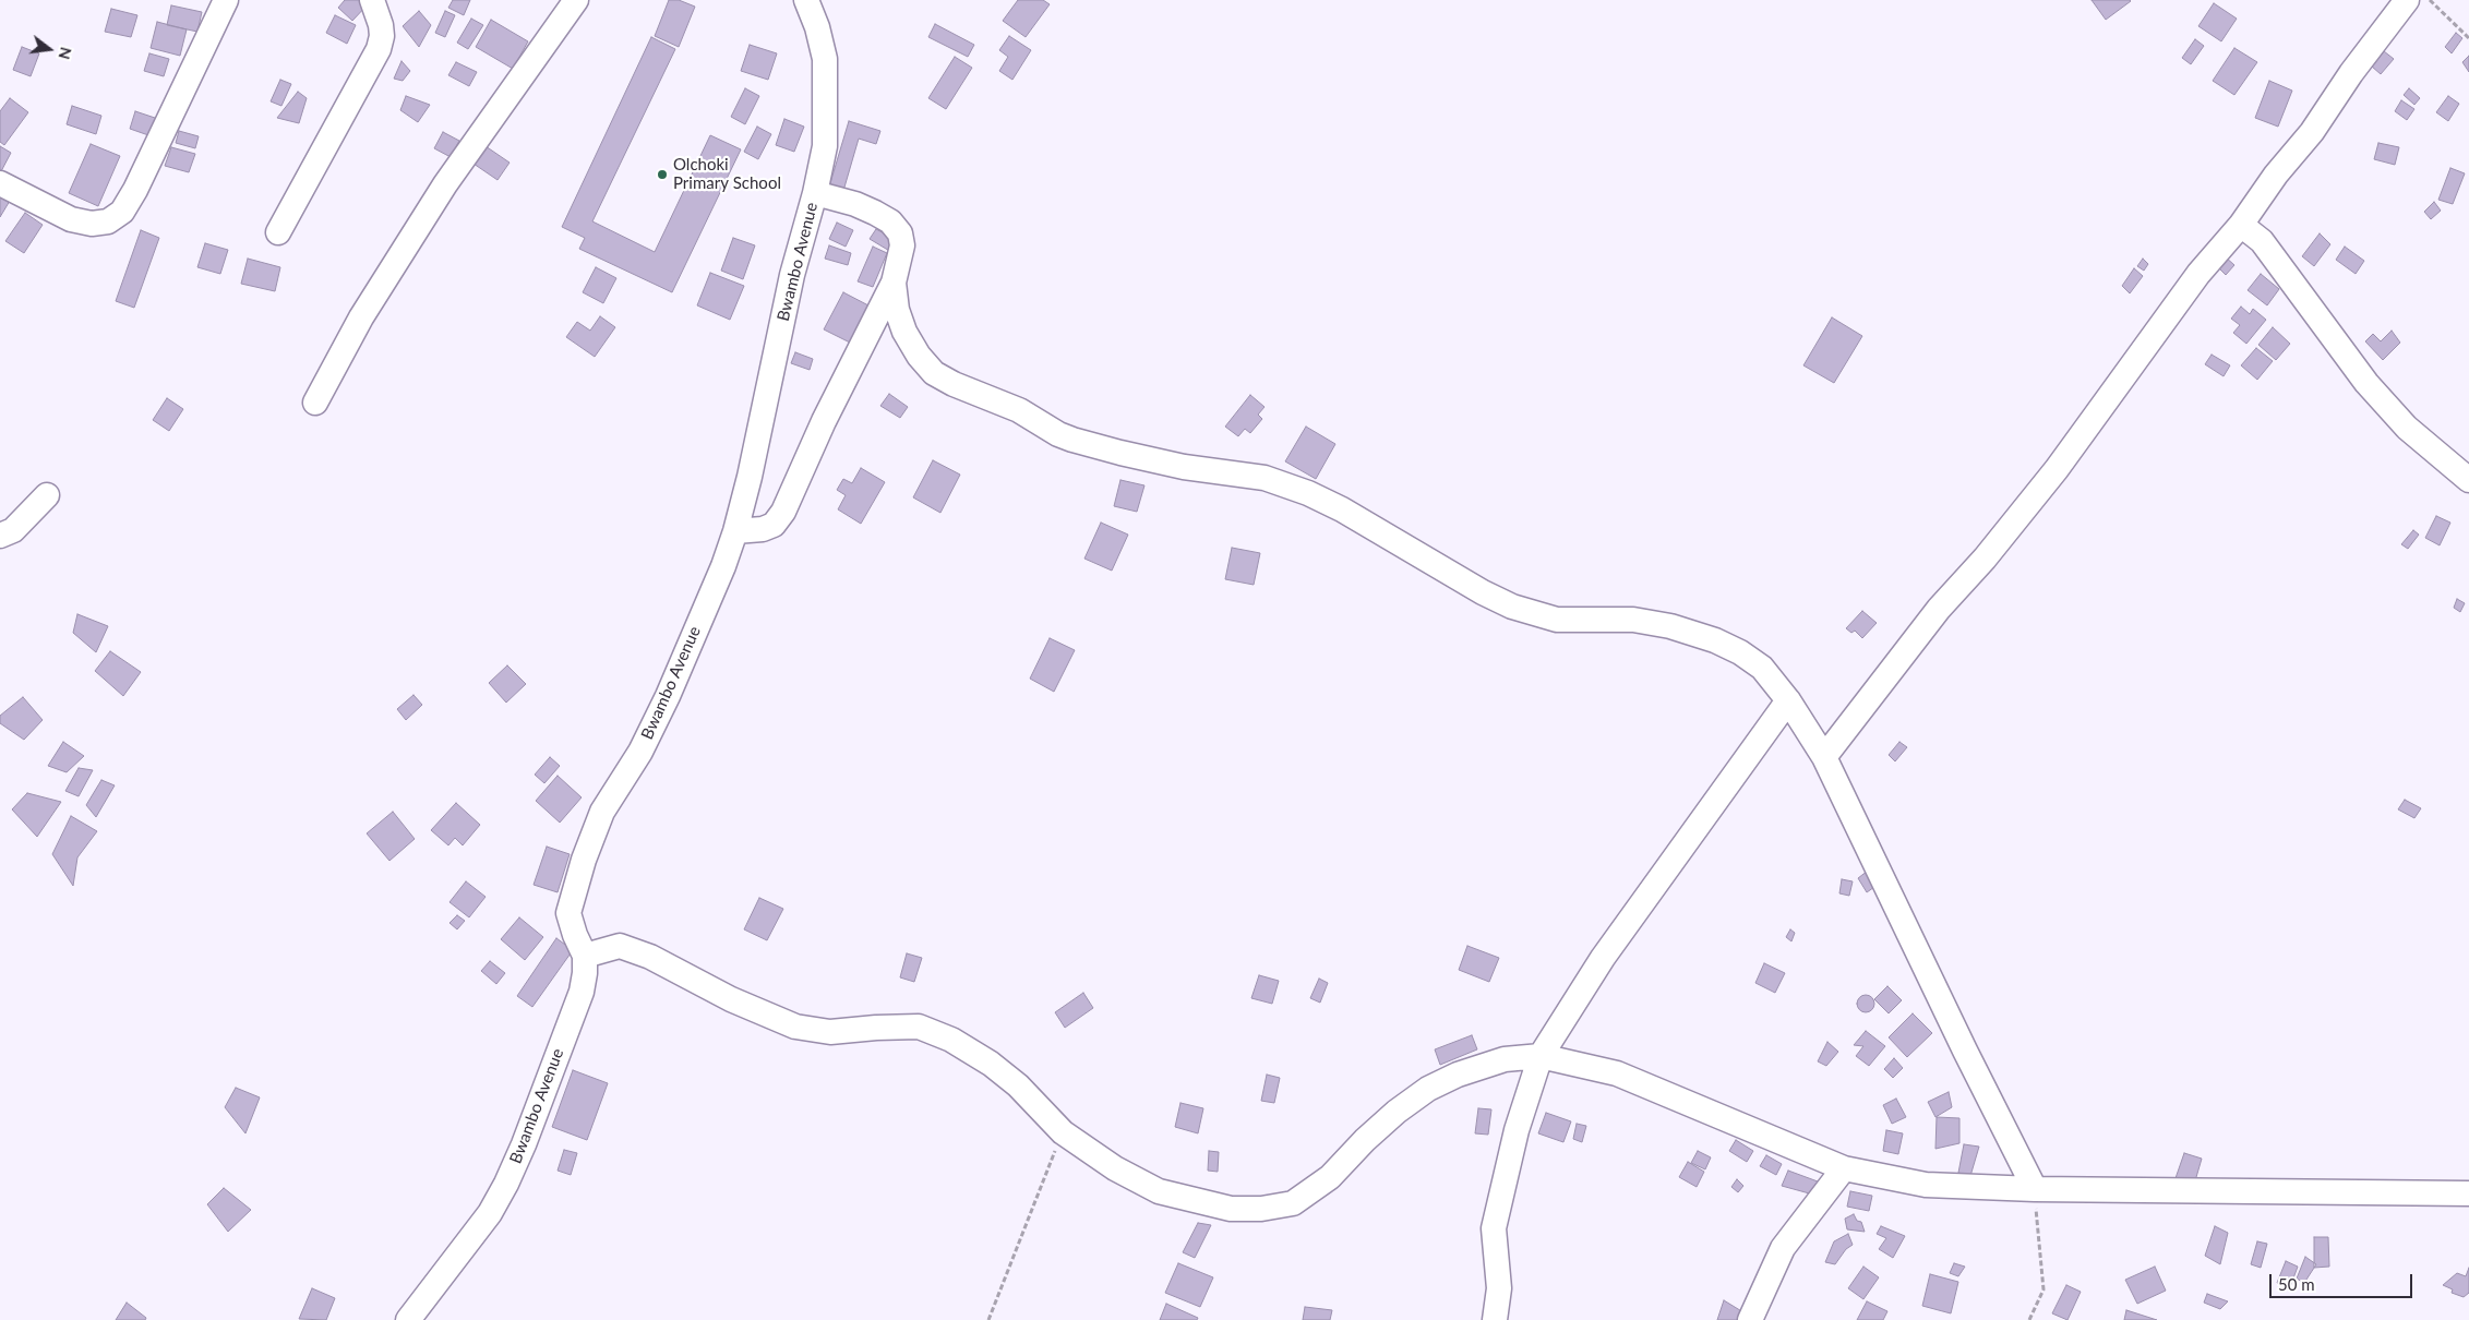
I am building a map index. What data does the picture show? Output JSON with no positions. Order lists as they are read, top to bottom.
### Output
{
  "streets": {
    "street": ["Bwambo Avenue"]
  },
  "places": ["Olchoki Primary School"],
  "scale_bar": "50 m",
  "north": "right"
}
